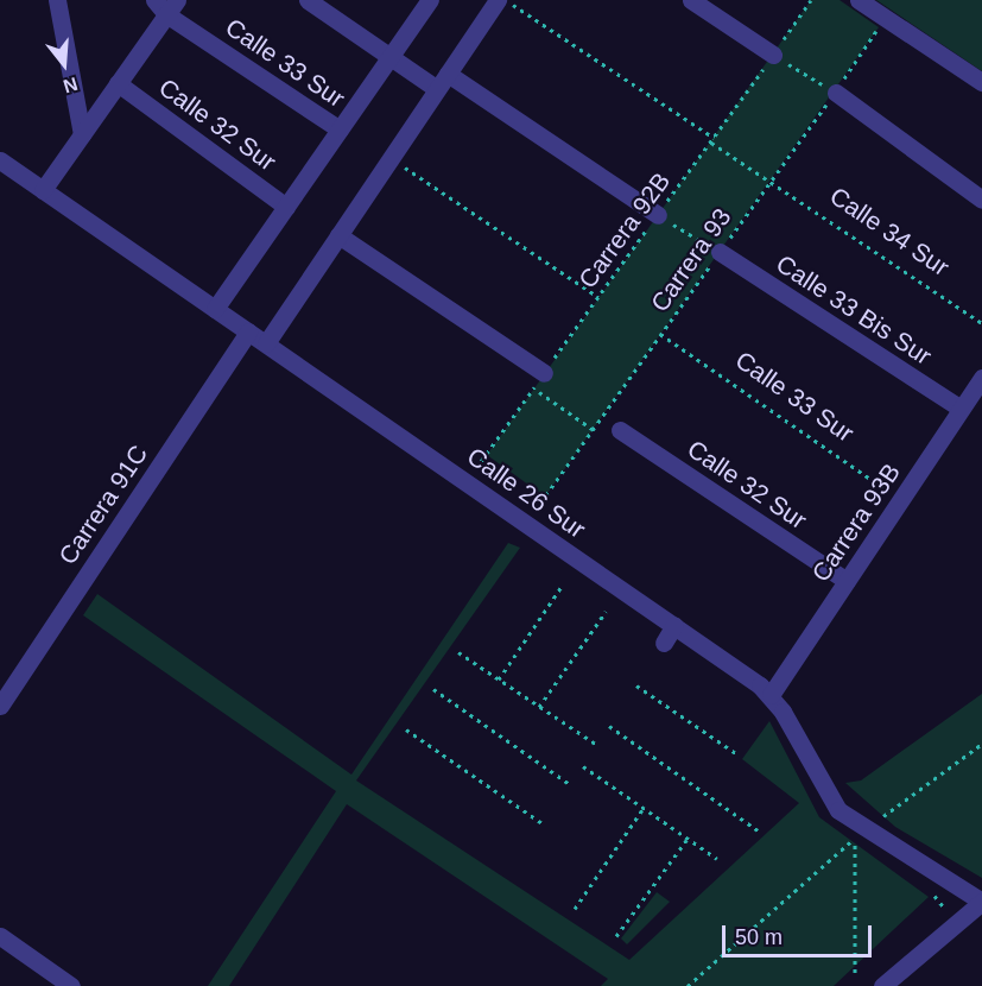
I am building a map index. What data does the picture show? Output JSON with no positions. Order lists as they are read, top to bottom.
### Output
{
  "streets": {
    "street": [
      "Calle 33 Sur",
      "Calle 32 Sur",
      "Calle 33 Bis Sur",
      "Calle 26 Sur",
      "Carrera 91C",
      "Carrera 93B"
    ],
    "path": ["Carrera 92B", "Calle 34 Sur", "Carrera 93"]
  },
  "crossings": [
    ["Calle 33 Sur", "Carrera 93"],
    ["Calle 33 Sur", "Carrera 93B"],
    ["Calle 32 Sur", "Carrera 93B"],
    ["Carrera 92B", "Calle 34 Sur"],
    ["Carrera 92B", "Calle 26 Sur"],
    ["Calle 34 Sur", "Carrera 93"],
    ["Carrera 93", "Calle 33 Bis Sur"],
    ["Carrera 93", "Calle 26 Sur"],
    ["Calle 33 Bis Sur", "Carrera 93B"],
    ["Calle 26 Sur", "Carrera 91C"],
    ["Calle 26 Sur", "Carrera 93B"]
  ],
  "scale_bar": "50 m",
  "north": "bottom"
}
